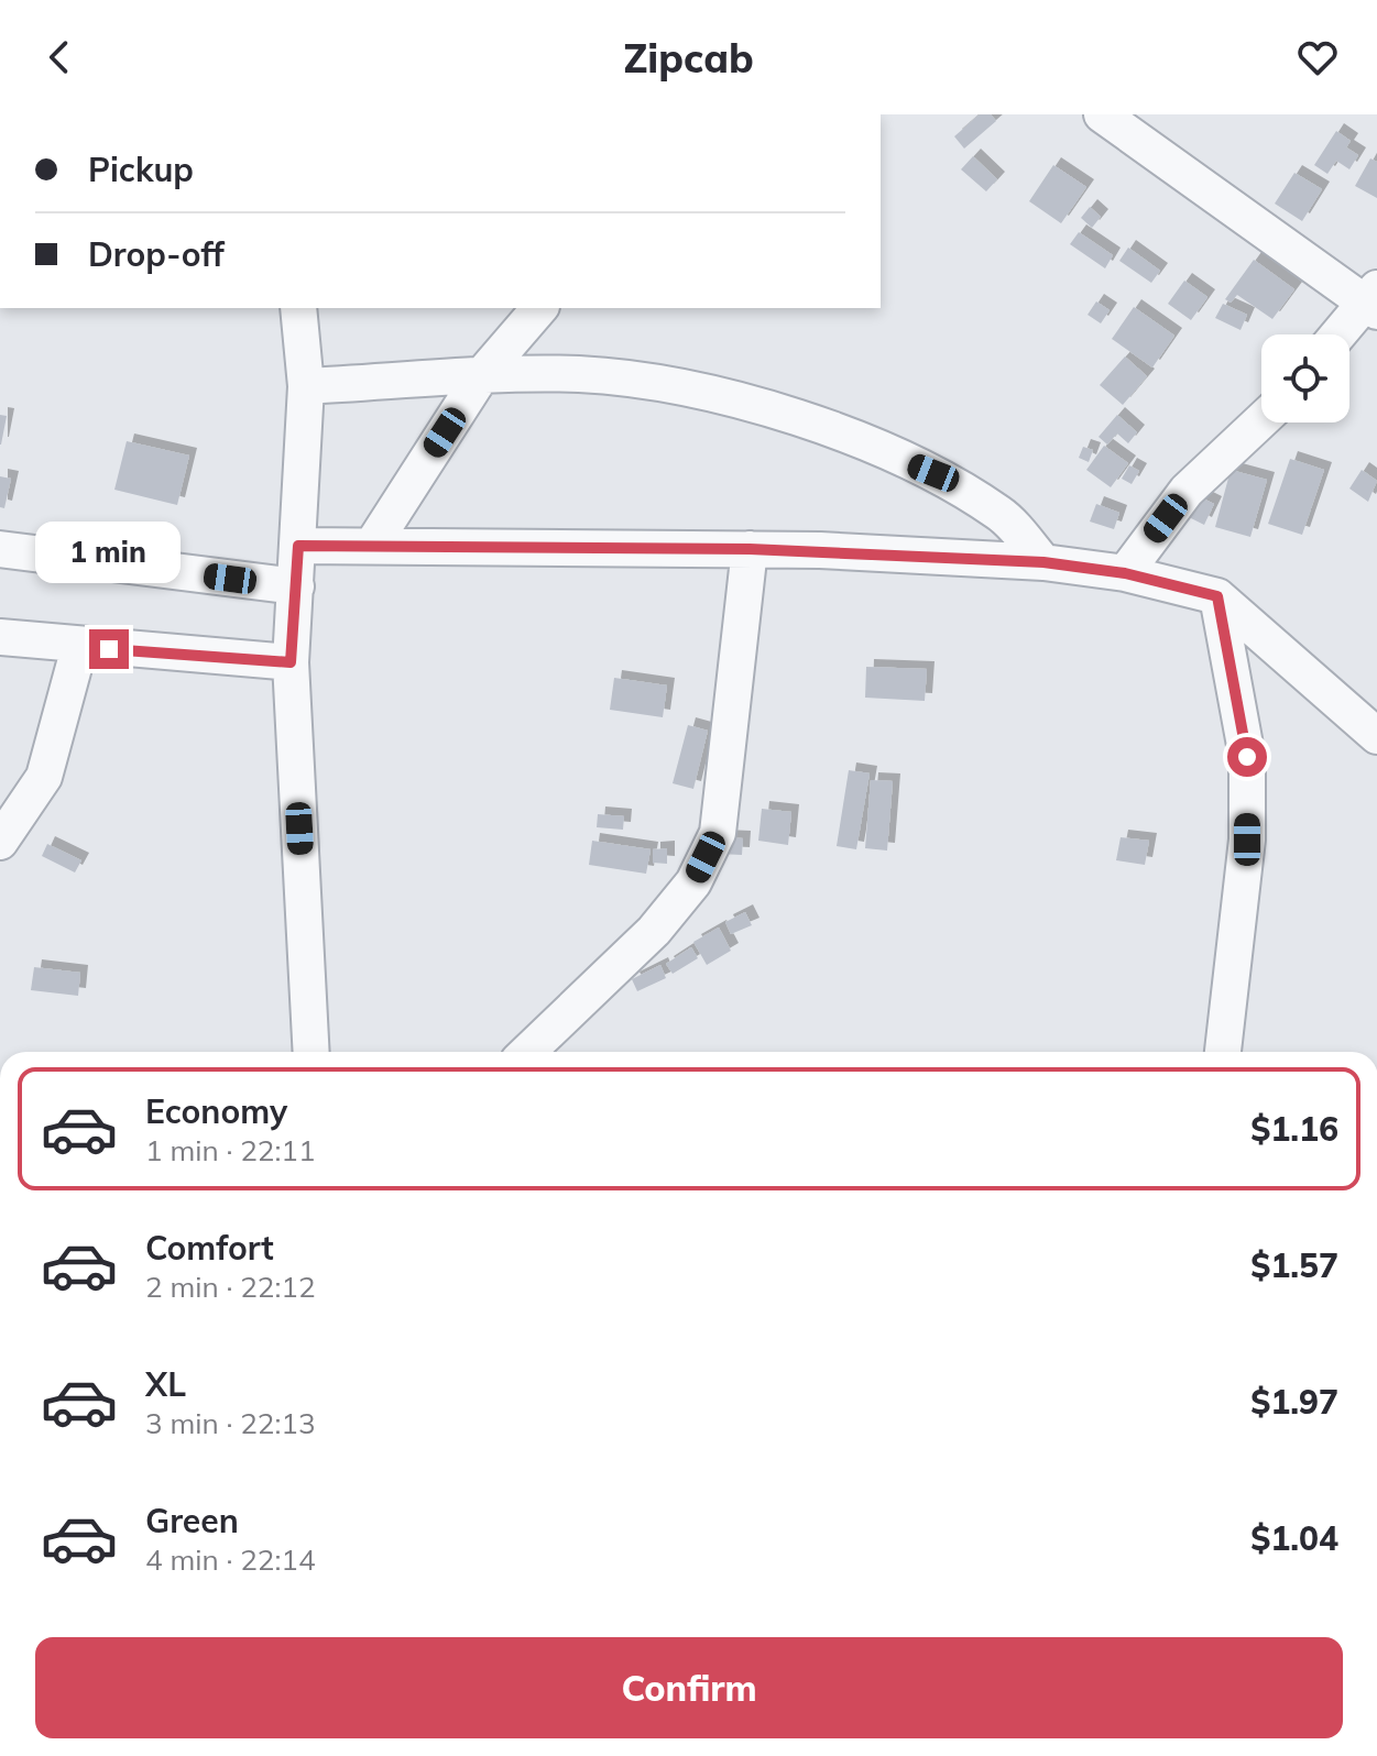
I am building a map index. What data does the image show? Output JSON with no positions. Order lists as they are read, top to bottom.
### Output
{
  "page": {
    "header": "Zipcab",
    "banner": ["Pickup", "Drop-off"],
    "bubble": "1 min",
    "list": [
      {
        "name": "Economy",
        "note": "1 min · 22:11",
        "value": "$1.16"
      },
      {
        "name": "Comfort",
        "note": "2 min · 22:12",
        "value": "$1.57"
      },
      {
        "name": "XL",
        "note": "3 min · 22:13",
        "value": "$1.97"
      },
      {
        "name": "Green",
        "note": "4 min · 22:14",
        "value": "$1.04"
      }
    ],
    "buttons": "Confirm"
  }
}
